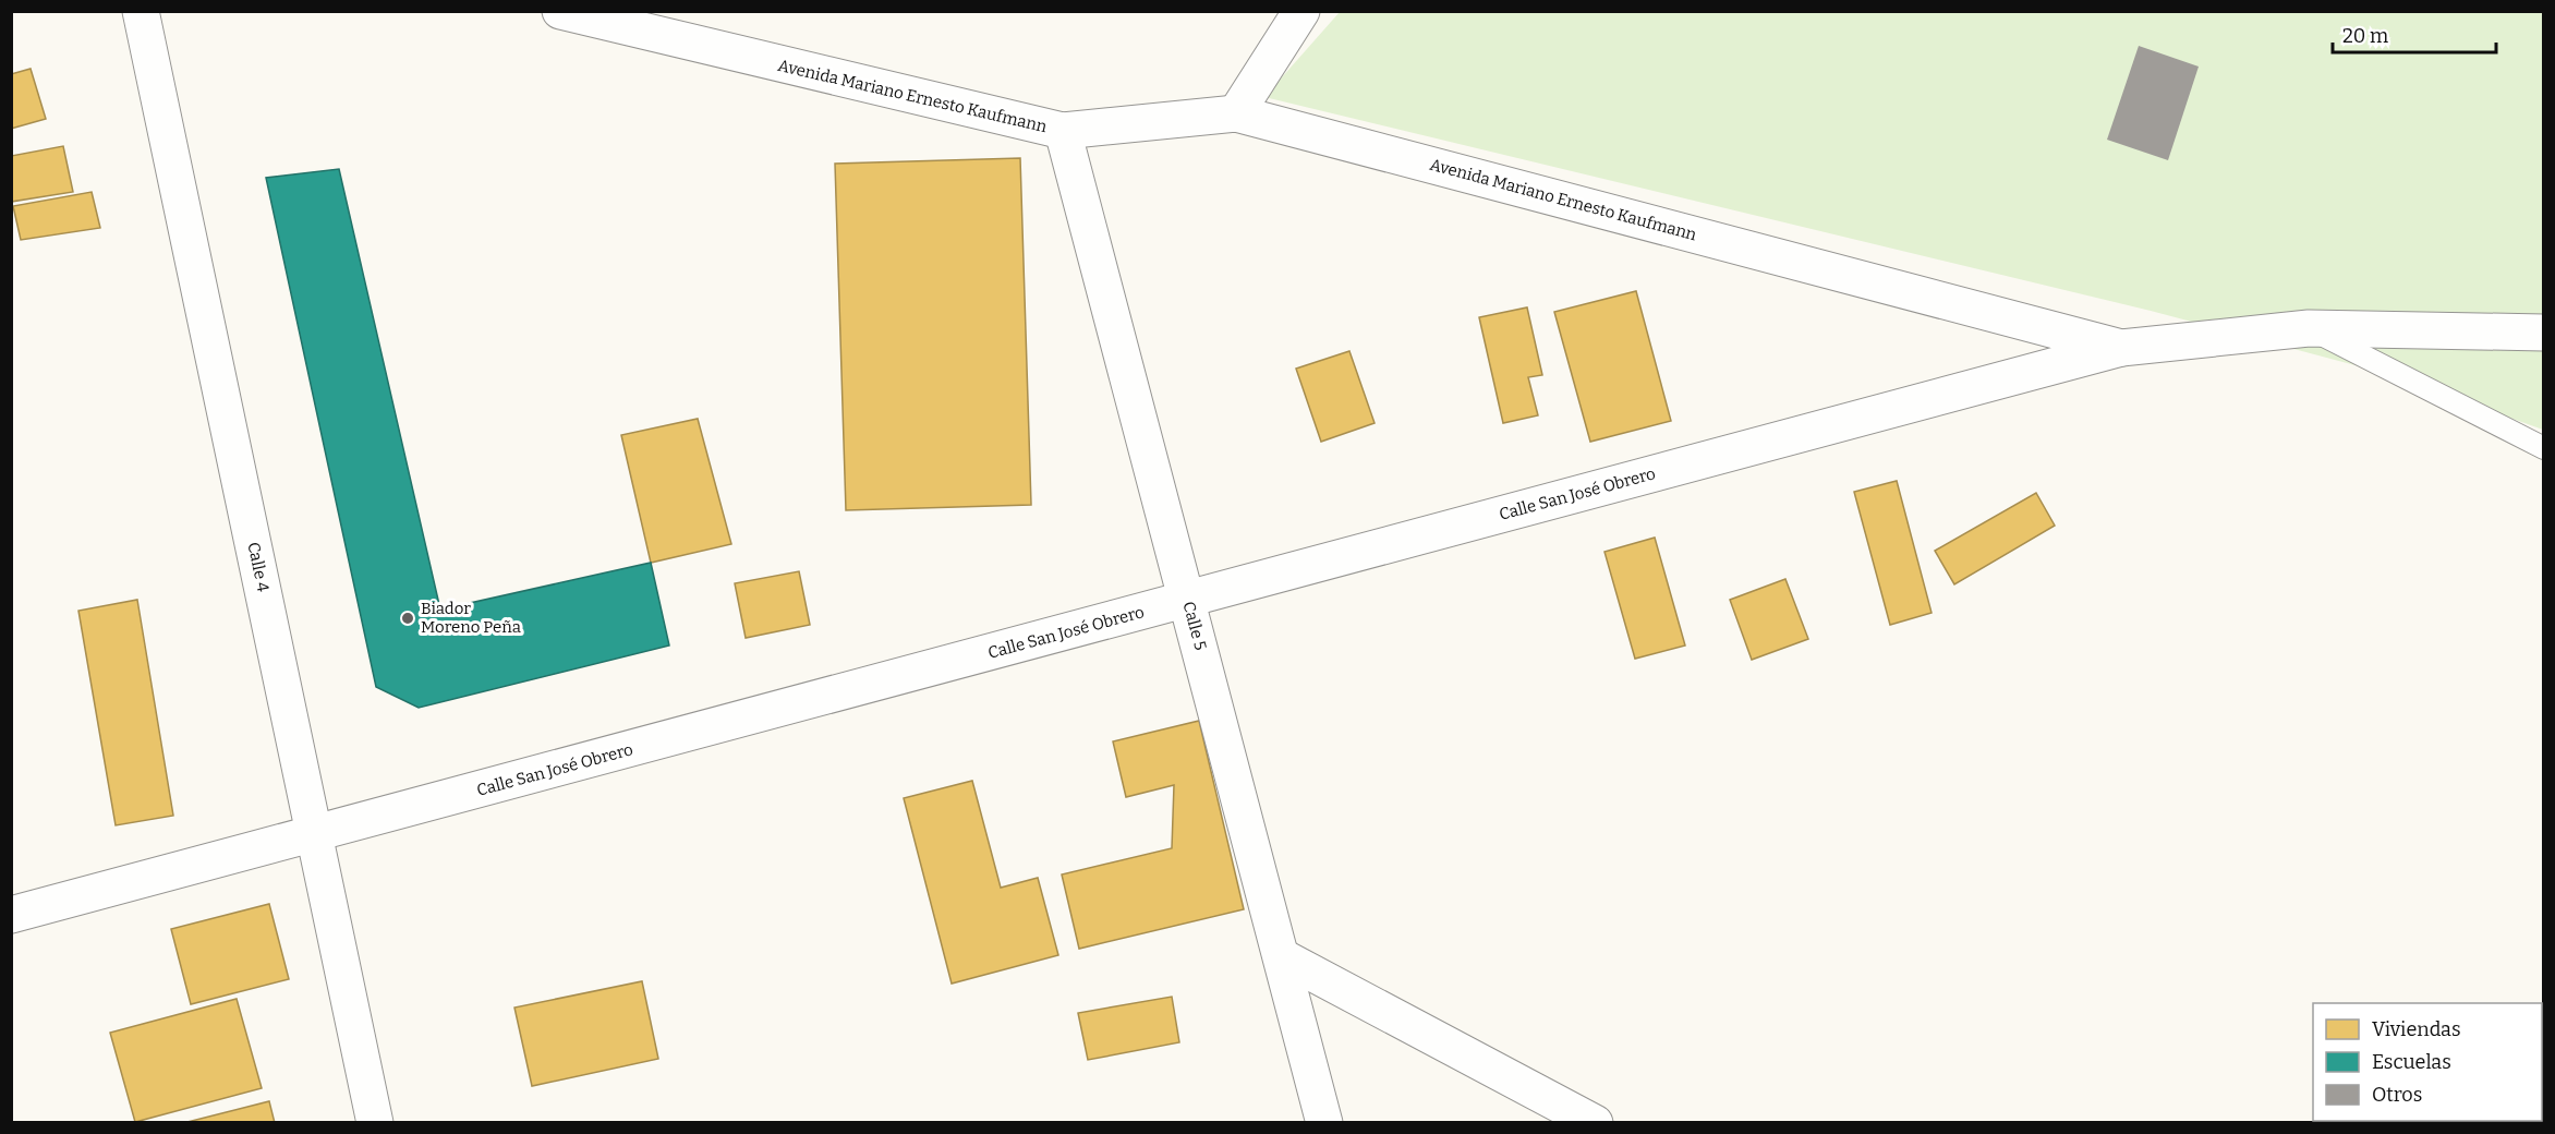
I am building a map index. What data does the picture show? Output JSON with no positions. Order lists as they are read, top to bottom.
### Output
{
  "streets": {
    "street": [
      "Avenida Mariano Ernesto Kaufmann",
      "Calle San José Obrero",
      "Calle 4",
      "Calle 5"
    ]
  },
  "crossings": [
    ["Avenida Mariano Ernesto Kaufmann", "Calle San José Obrero"],
    ["Avenida Mariano Ernesto Kaufmann", "Calle 5"],
    ["Calle San José Obrero", "Calle 4"],
    ["Calle San José Obrero", "Calle 5"]
  ],
  "places": ["Biador Moreno Peña"],
  "legend": ["Viviendas", "Escuelas", "Otros"],
  "scale_bar": "20 m"
}
